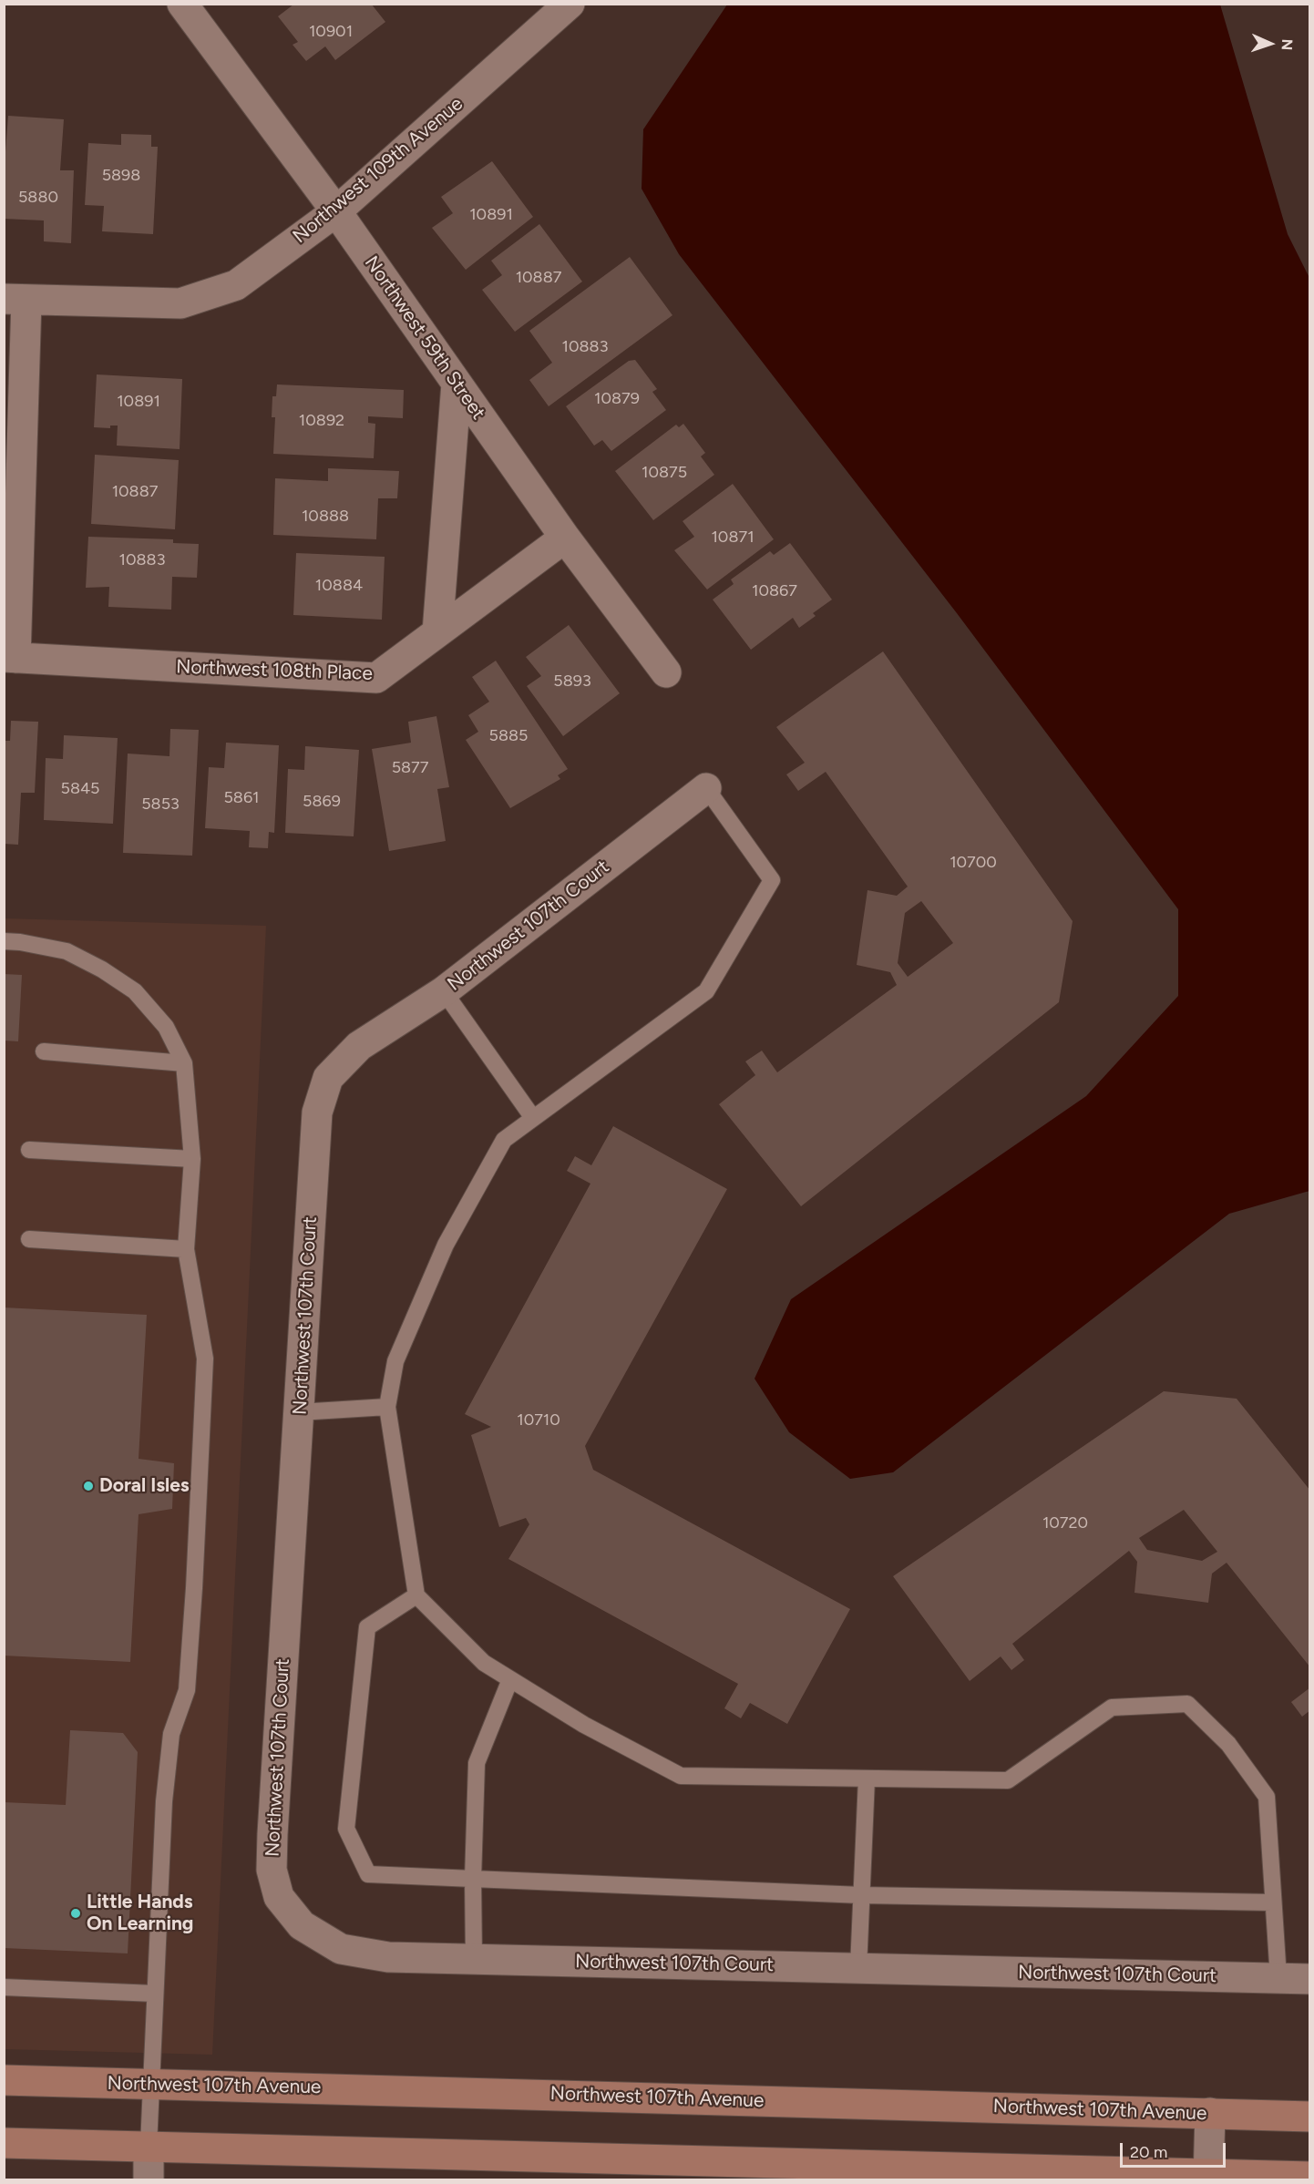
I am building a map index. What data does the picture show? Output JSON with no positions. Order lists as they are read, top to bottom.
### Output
{
  "streets": {
    "main road": ["Northwest 107th Avenue"],
    "street": [
      "Northwest 109th Avenue",
      "Northwest 59th Street",
      "Northwest 108th Place",
      "Northwest 107th Court"
    ]
  },
  "crossings": [
    ["Northwest 109th Avenue", "Northwest 59th Street"],
    ["Northwest 59th Street", "Northwest 108th Place"]
  ],
  "places": ["Doral Isles", "Little Hands On Learning"],
  "house_numbers": [
    "10901",
    "5898",
    "5880",
    "10891",
    "10887",
    "10883",
    "10879",
    "10891",
    "10892",
    "10875",
    "10887",
    "10888",
    "10871",
    "10883",
    "10884",
    "10867",
    "5893",
    "5885",
    "5877",
    "5845",
    "5861",
    "5869",
    "5853",
    "10700",
    "10710",
    "10720"
  ],
  "scale_bar": "20 m",
  "north": "right"
}
